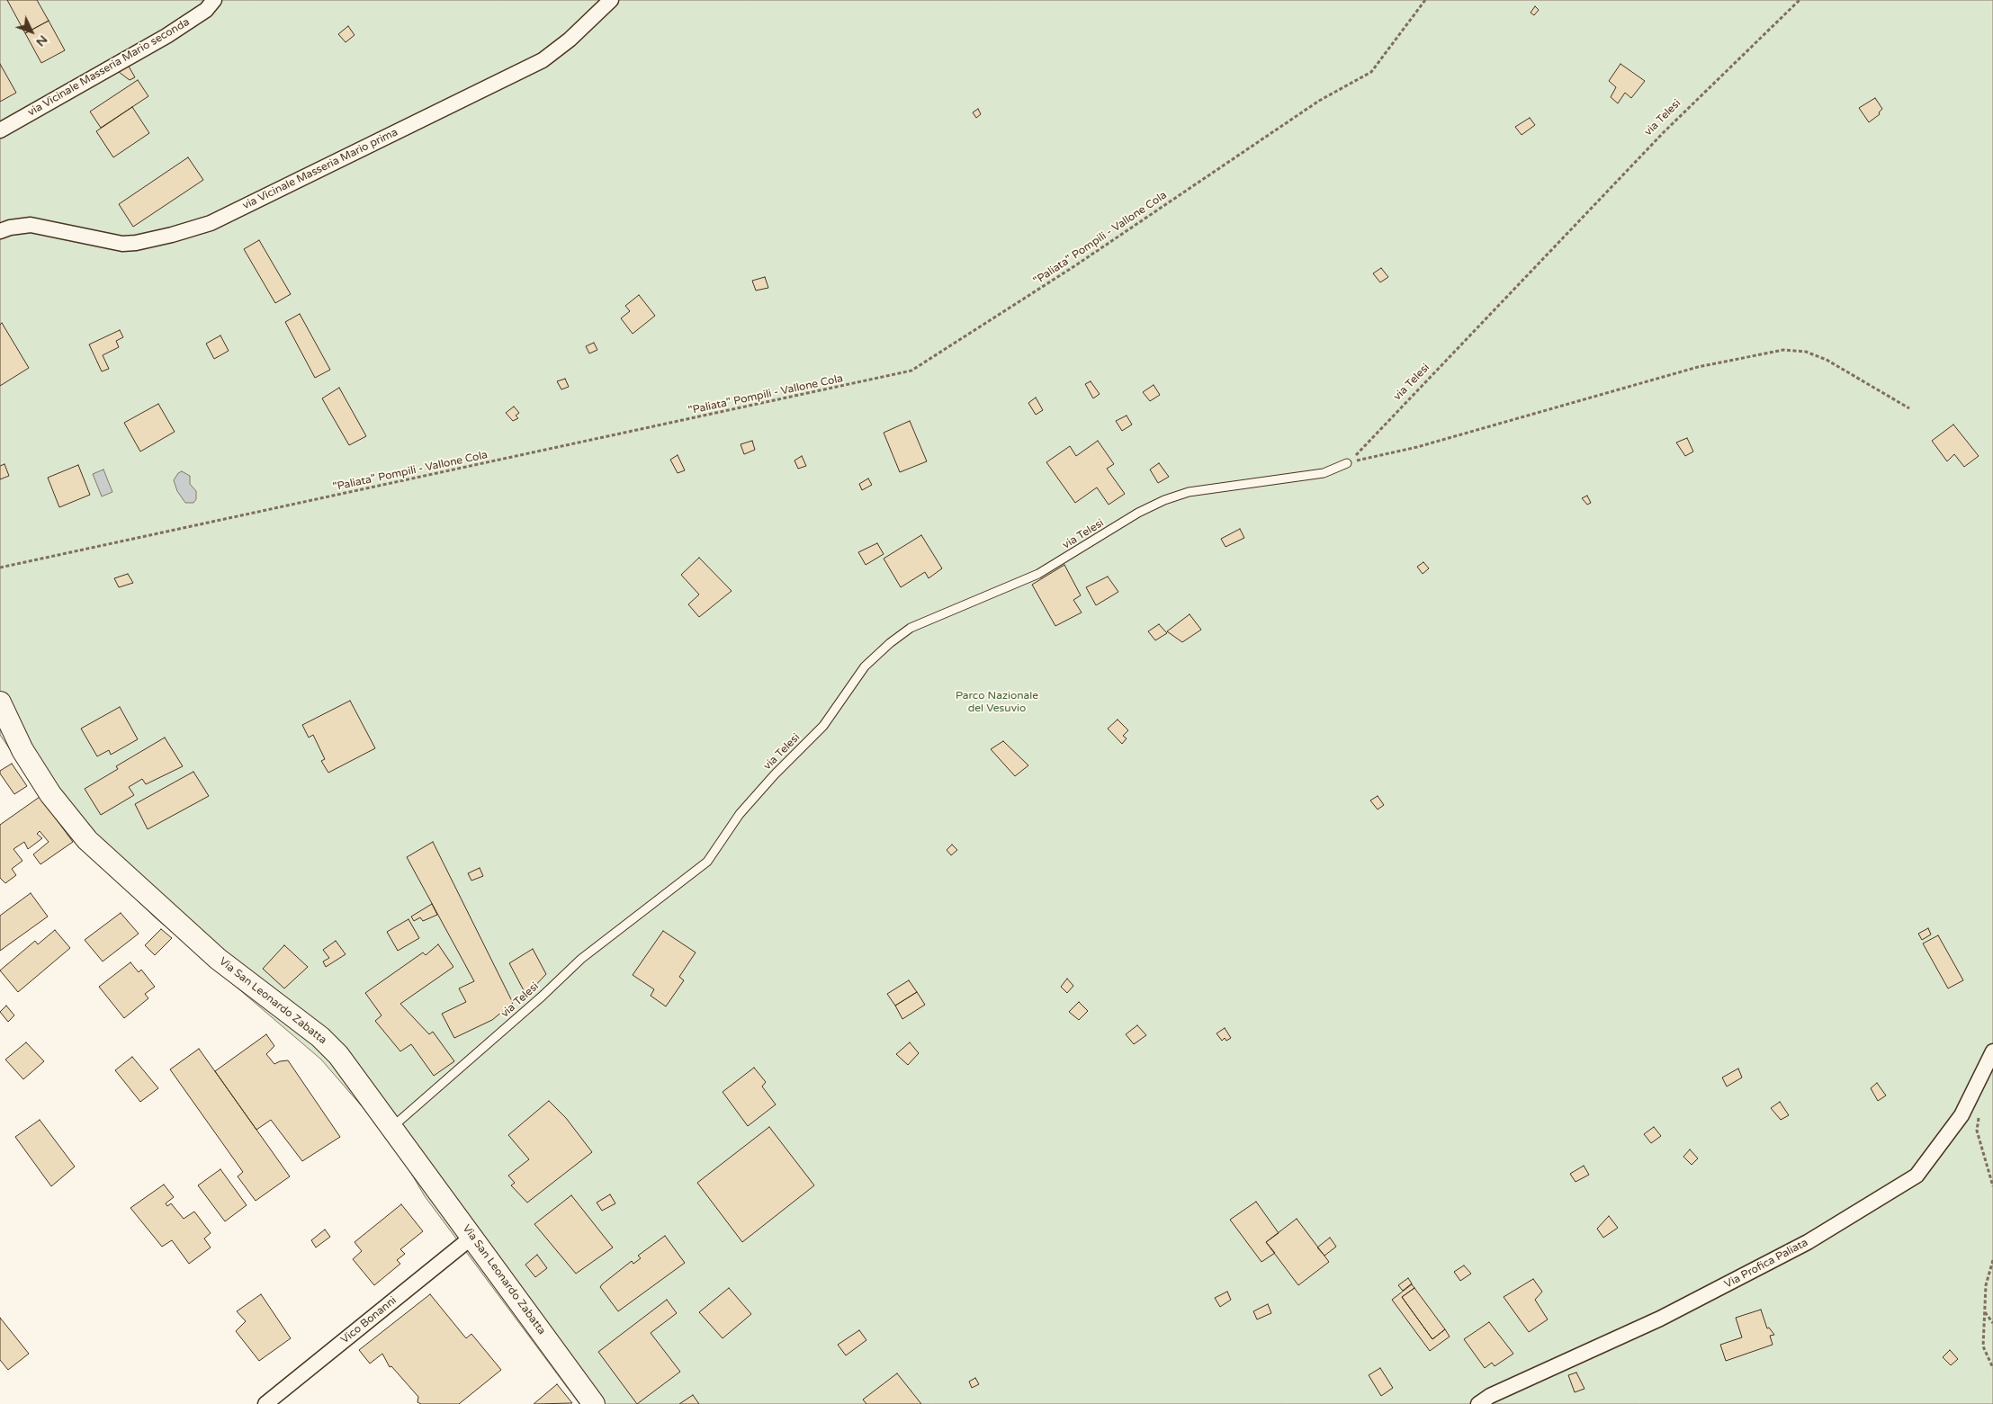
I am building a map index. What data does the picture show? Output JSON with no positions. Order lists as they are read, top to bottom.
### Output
{
  "streets": {
    "street": [
      "via Vicinale Masseria Mario seconda",
      "via Vicinale Masseria Mario prima",
      "Via San Leonardo Zabatta",
      "Via Profica Paliata",
      "Vico Bonanni"
    ],
    "lane": ["via Telesi"],
    "path": ["\"Paliata\" Pompili - Vallone Cola"]
  },
  "crossings": [
    ["via Telesi", "Via San Leonardo Zabatta"],
    ["Via San Leonardo Zabatta", "Vico Bonanni"]
  ],
  "parks": ["Parco Nazionale del Vesuvio"],
  "north": "bottom right"
}
